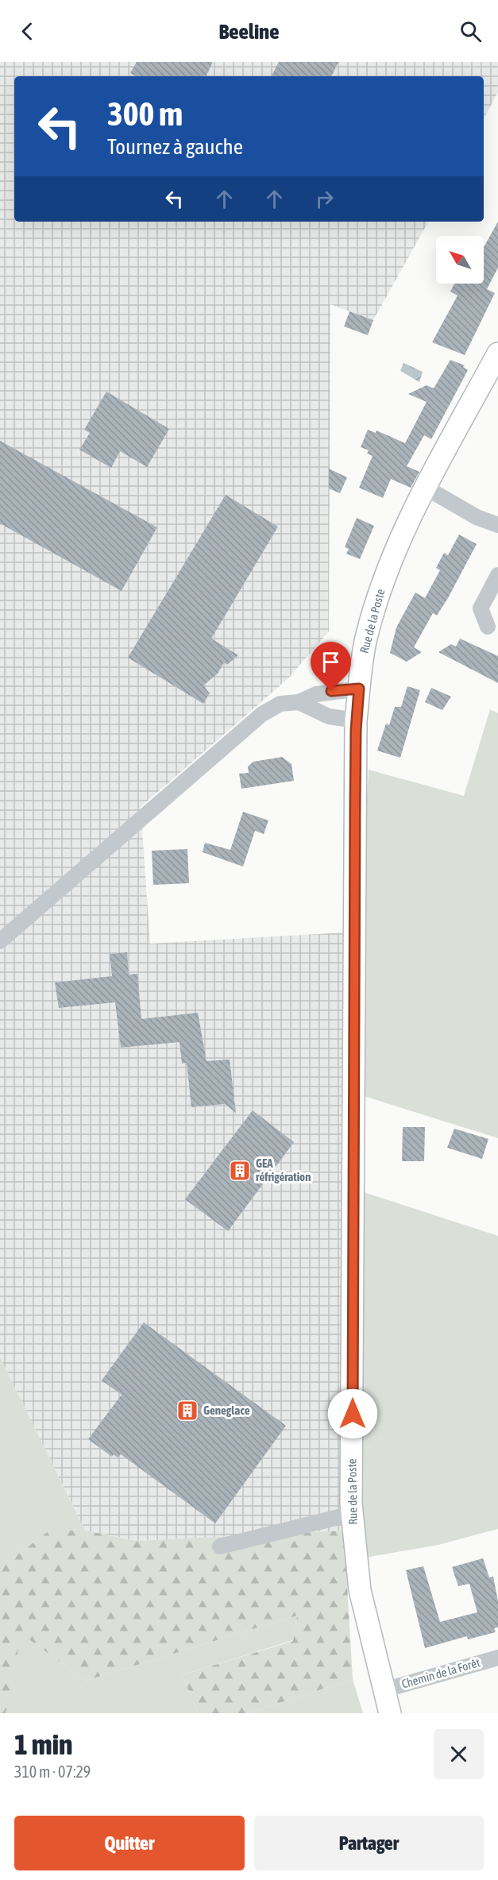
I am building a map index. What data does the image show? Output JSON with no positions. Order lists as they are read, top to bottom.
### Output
{
  "streets": {
    "street": ["Rue de la Poste", "Chemin de la Forêt"]
  },
  "crossings": [
    ["Rue de la Poste", "Chemin de la Forêt"]
  ],
  "places": {
    "building": ["GEA réfrigération", "Geneglace"]
  },
  "north": "top left",
  "page": {
    "header": "Beeline",
    "turn": ["300 m", "Tournez à gauche"],
    "heading": ["1 min", "310 m · 07:29"],
    "buttons": ["Quitter", "Partager"]
  }
}
